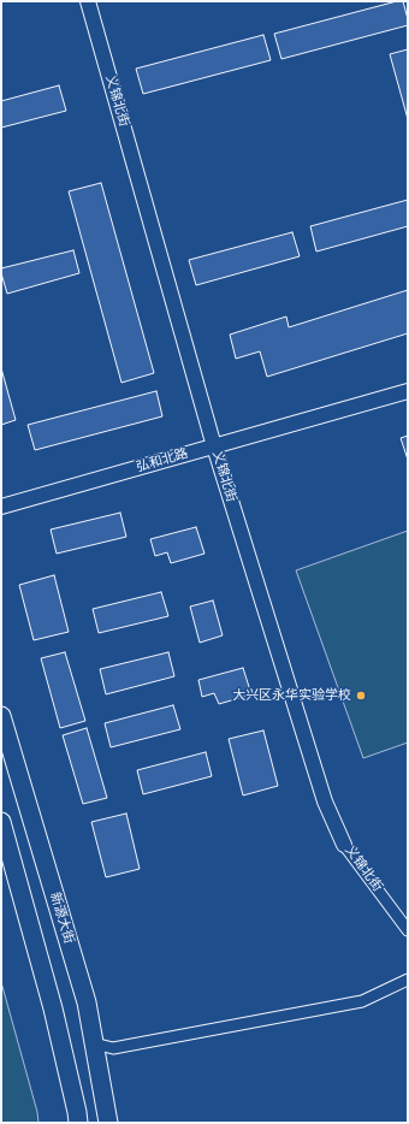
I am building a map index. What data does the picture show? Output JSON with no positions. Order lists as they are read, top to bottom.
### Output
{
  "streets": {
    "main road": ["新源大街"],
    "street": ["义锦北街", "弘和北路"]
  },
  "crossings": [
    ["义锦北街", "弘和北路"]
  ],
  "places": ["大兴区永华实验学校"]
}
